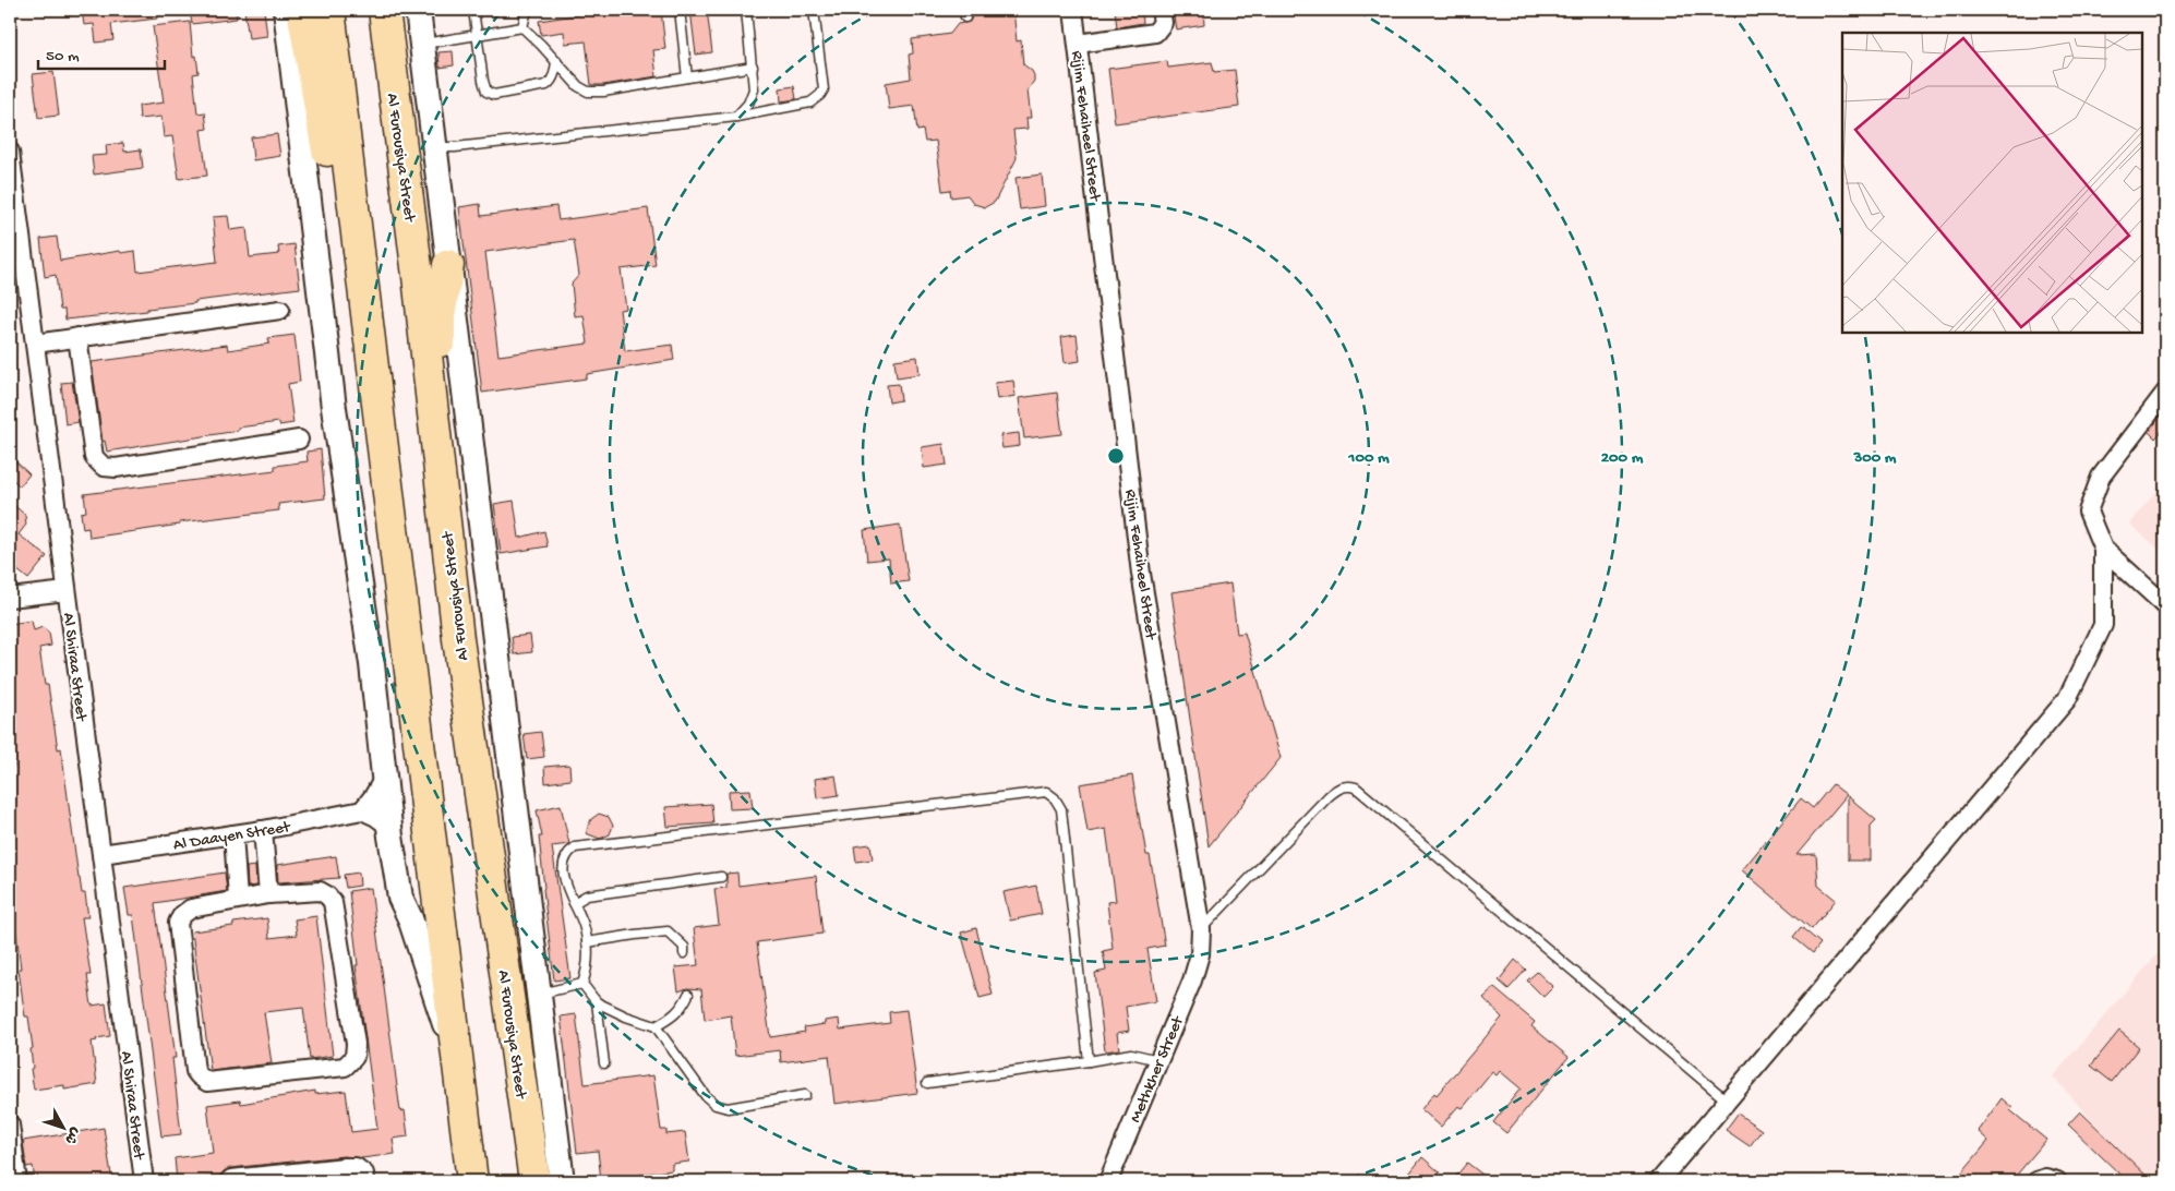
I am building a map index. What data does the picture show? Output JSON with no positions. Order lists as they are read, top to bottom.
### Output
{
  "streets": {
    "highway": ["Al Furousiya Street"],
    "street": [
      "Rijim Fehaiheel Street",
      "Al Shiraa Street",
      "Al Daayen Street",
      "Methkher Street"
    ]
  },
  "crossings": [
    ["Rijim Fehaiheel Street", "Methkher Street"],
    ["Al Shiraa Street", "Al Daayen Street"]
  ],
  "scale_bar": "50 m",
  "north": "bottom right",
  "rings": ["100 m", "200 m", "300 m"]
}
